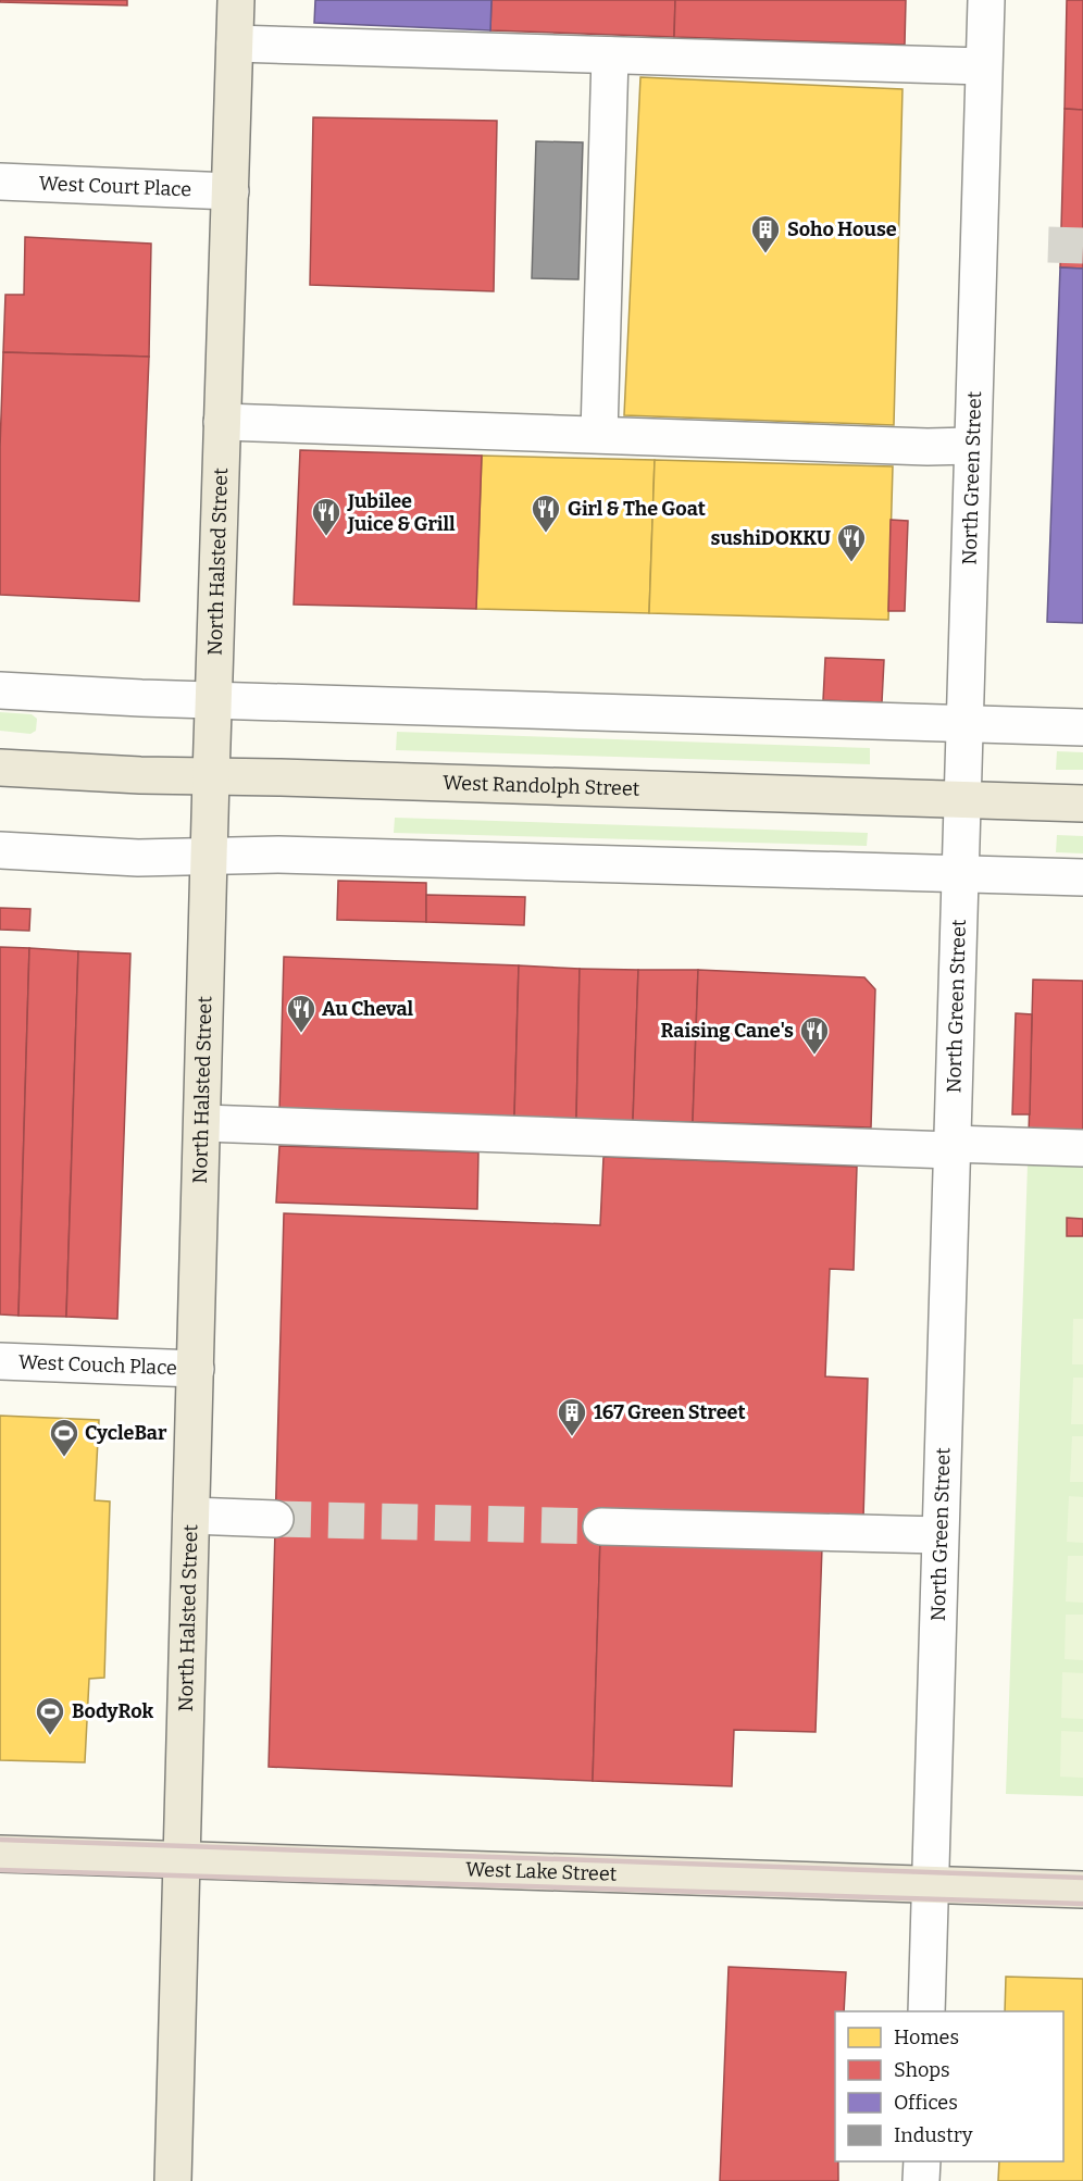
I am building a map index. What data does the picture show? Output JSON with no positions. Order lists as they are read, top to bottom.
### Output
{
  "streets": {
    "main road": ["North Halsted Street", "West Randolph Street", "West Lake Street"],
    "street": ["West Court Place", "North Green Street", "West Couch Place"]
  },
  "crossings": [
    ["West Court Place", "North Halsted Street"],
    ["North Green Street", "West Randolph Street"],
    ["North Green Street", "West Lake Street"],
    ["North Halsted Street", "West Randolph Street"],
    ["North Halsted Street", "West Couch Place"],
    ["North Halsted Street", "West Lake Street"]
  ],
  "places": {
    "building": ["Soho House", "167 Green Street"],
    "restaurant": [
      "Girl & The Goat",
      "Jubilee Juice & Grill",
      "sushiDOKKU",
      "Au Cheval",
      "Raising Cane's"
    ],
    "sports": ["CycleBar", "BodyRok"]
  },
  "legend": [
    "Homes",
    "Shops",
    "Offices",
    "Industry"
  ]
}
